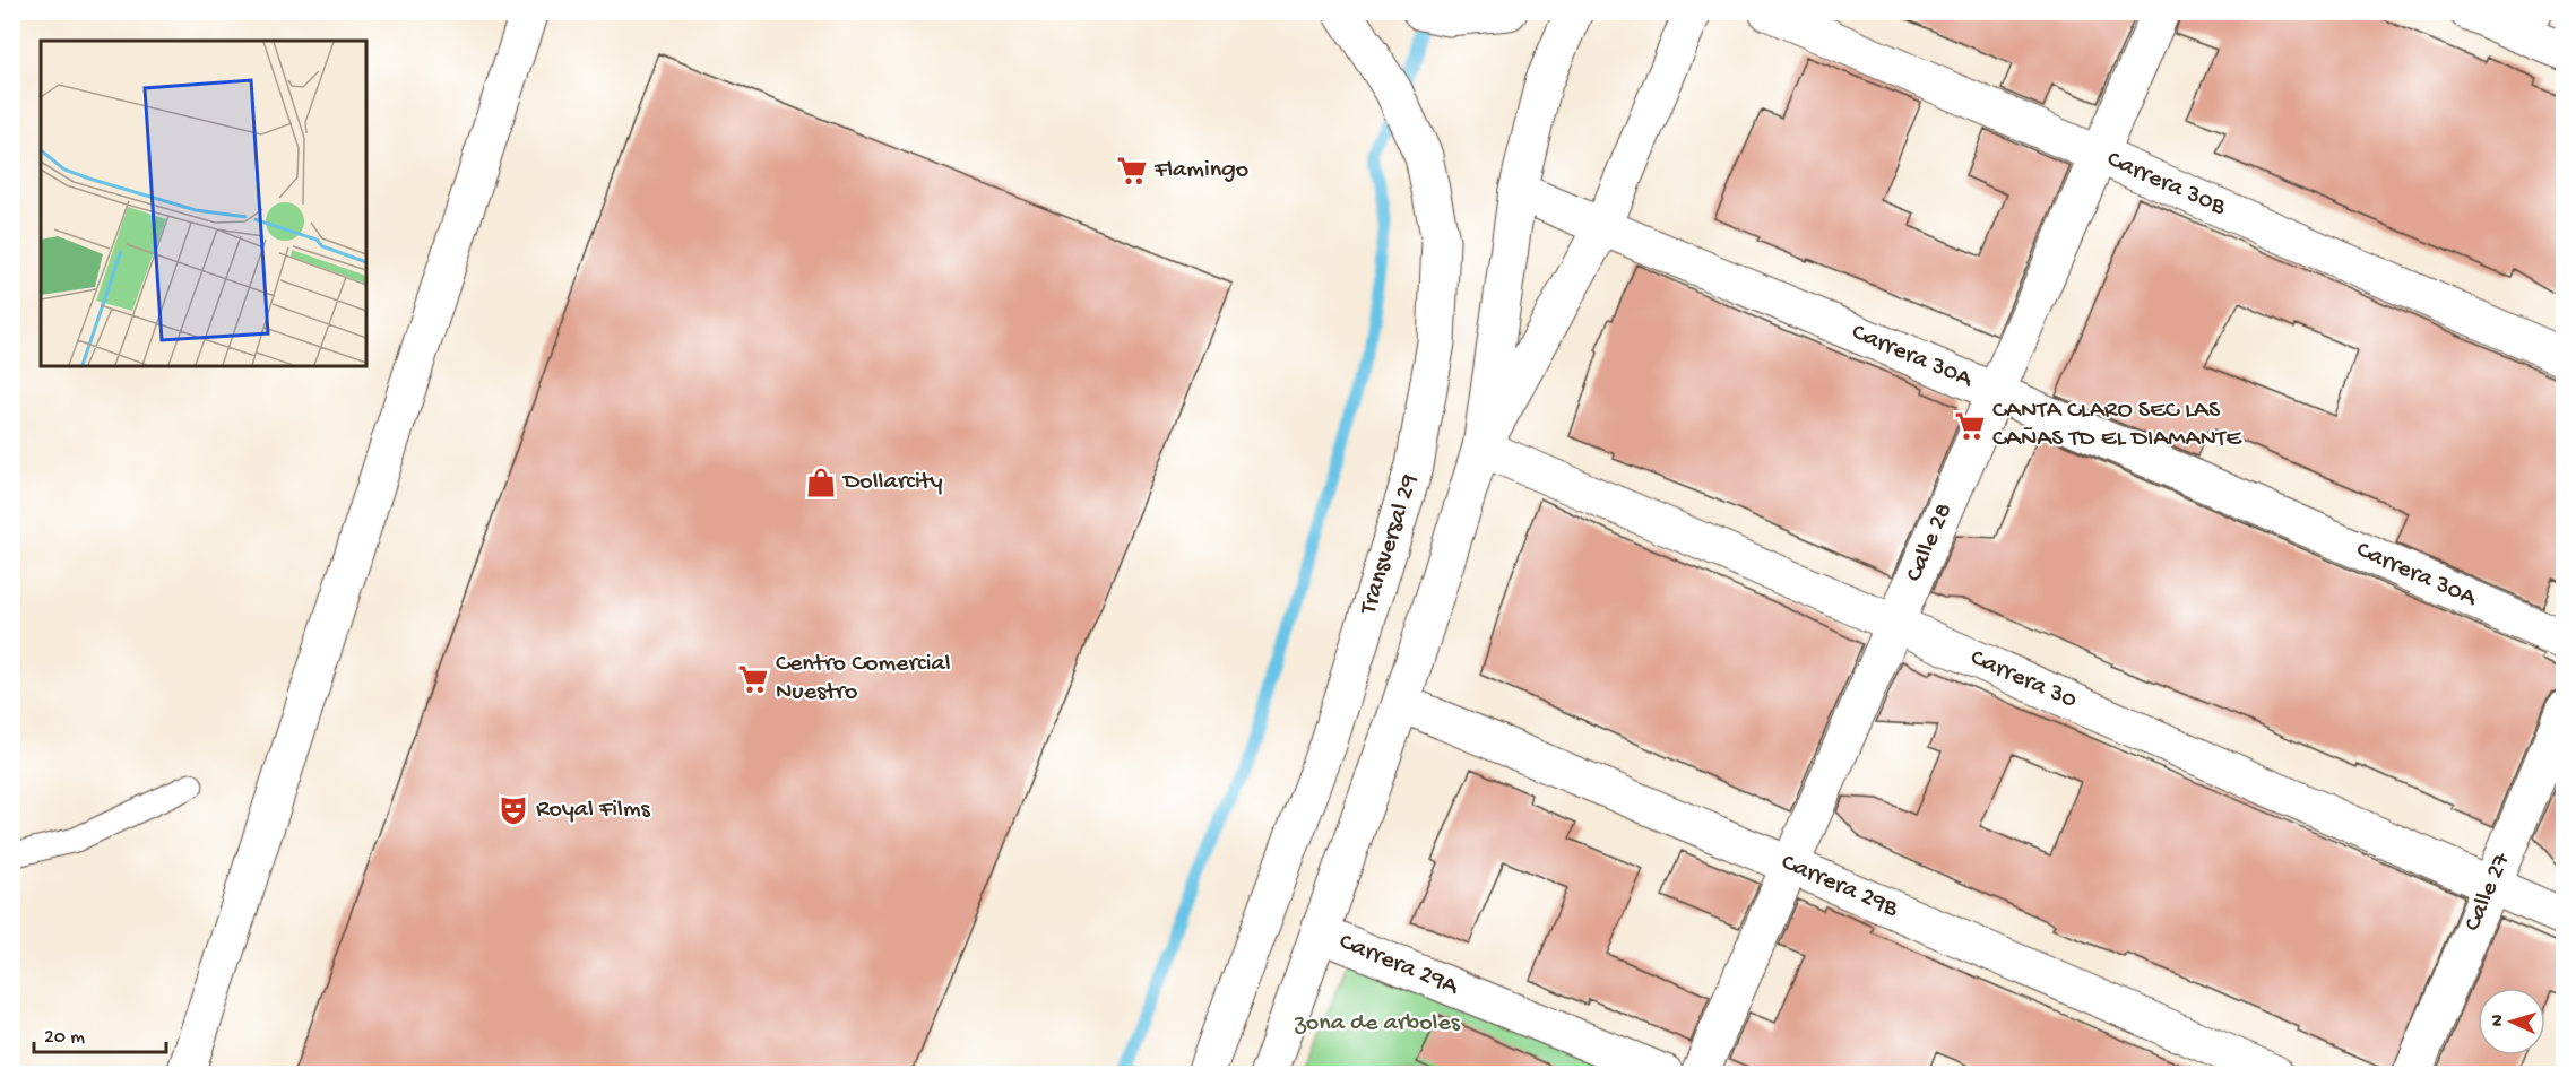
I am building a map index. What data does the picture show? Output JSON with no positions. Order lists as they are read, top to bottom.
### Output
{
  "streets": {
    "main road": [
      "Carrera 30B",
      "Carrera 30A",
      "Calle 28",
      "Transversal 29",
      "Carrera 30",
      "Carrera 29B",
      "Calle 27",
      "Carrera 29A"
    ]
  },
  "crossings": [
    ["Carrera 30B", "Calle 28"],
    ["Carrera 30A", "Calle 28"],
    ["Calle 28", "Carrera 30"],
    ["Calle 28", "Carrera 29B"],
    ["Carrera 30", "Calle 27"]
  ],
  "parks": ["zona de arboles"],
  "places": {
    "supermarket": ["Flamingo", "CANTA CLARO SEC LAS CAÑAS TD EL DIAMANTE", "Centro Comercial Nuestro"],
    "shop": ["Dollarcity"],
    "theatre": ["Royal Films"]
  },
  "scale_bar": "20 m",
  "north": "left"
}
